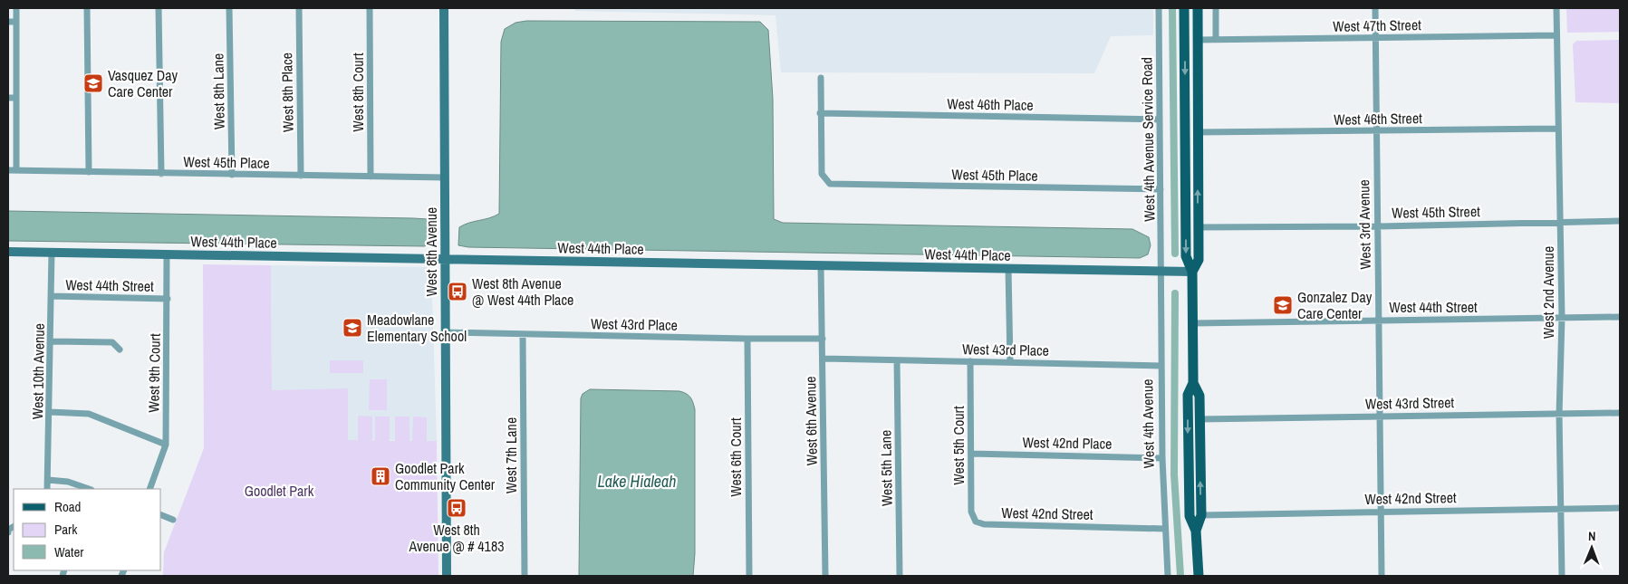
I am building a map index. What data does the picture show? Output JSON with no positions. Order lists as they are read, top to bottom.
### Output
{
  "streets": {
    "street": [
      "West 47th Street",
      "West 8th Lane",
      "West 8th Place",
      "West 8th Court",
      "West 46th Place",
      "West 46th Street",
      "West 4th Avenue Service Road",
      "West 45th Place",
      "West 45th Street",
      "West 3rd Avenue",
      "West 44th Place",
      "West 8th Avenue",
      "West 44th Street",
      "West 2nd Avenue",
      "West 43rd Place",
      "West 10th Avenue",
      "West 9th Court",
      "West 43rd Street",
      "West 6th Avenue",
      "West 4th Avenue",
      "West 42nd Place",
      "West 5th Court",
      "West 7th Lane",
      "West 6th Court",
      "West 5th Lane",
      "West 42nd Street"
    ]
  },
  "crossings": [
    ["West 47th Street", "West 3rd Avenue"],
    ["West 47th Street", "West 2nd Avenue"],
    ["West 8th Lane", "West 45th Place"],
    ["West 8th Place", "West 45th Place"],
    ["West 8th Court", "West 45th Place"],
    ["West 46th Place", "West 4th Avenue Service Road"],
    ["West 46th Place", "West 45th Place"],
    ["West 46th Street", "West 3rd Avenue"],
    ["West 46th Street", "West 2nd Avenue"],
    ["West 4th Avenue Service Road", "West 45th Place"],
    ["West 4th Avenue Service Road", "West 44th Place"],
    ["West 4th Avenue Service Road", "West 4th Avenue"],
    ["West 45th Place", "West 8th Avenue"],
    ["West 45th Street", "West 3rd Avenue"],
    ["West 45th Street", "West 2nd Avenue"],
    ["West 3rd Avenue", "West 44th Street"],
    ["West 3rd Avenue", "West 43rd Street"],
    ["West 3rd Avenue", "West 42nd Street"],
    ["West 44th Place", "West 8th Avenue"],
    ["West 44th Place", "West 10th Avenue"],
    ["West 44th Place", "West 9th Court"],
    ["West 44th Place", "West 6th Avenue"],
    ["West 44th Place", "West 4th Avenue"],
    ["West 8th Avenue", "West 43rd Place"],
    ["West 44th Street", "West 2nd Avenue"],
    ["West 44th Street", "West 10th Avenue"],
    ["West 44th Street", "West 9th Court"],
    ["West 2nd Avenue", "West 43rd Street"],
    ["West 2nd Avenue", "West 42nd Street"],
    ["West 43rd Place", "West 6th Avenue"],
    ["West 43rd Place", "West 4th Avenue"],
    ["West 43rd Place", "West 5th Court"],
    ["West 43rd Place", "West 7th Lane"],
    ["West 43rd Place", "West 6th Court"],
    ["West 43rd Place", "West 5th Lane"],
    ["West 4th Avenue", "West 42nd Place"],
    ["West 4th Avenue", "West 42nd Street"],
    ["West 42nd Place", "West 5th Court"],
    ["West 5th Court", "West 42nd Street"]
  ],
  "water": ["Lake Hialeah"],
  "parks": ["Goodlet Park"],
  "places": {
    "school or university": ["Vasquez Day Care Center", "Gonzalez Day Care Center", "Meadowlane Elementary School"],
    "bus stop": ["West 8th Avenue @ West 44th Place", "West 8th Avenue @ # 4183"],
    "building": ["Goodlet Park Community Center"]
  },
  "legend": ["Road", "Park", "Water"],
  "north": "top"
}
